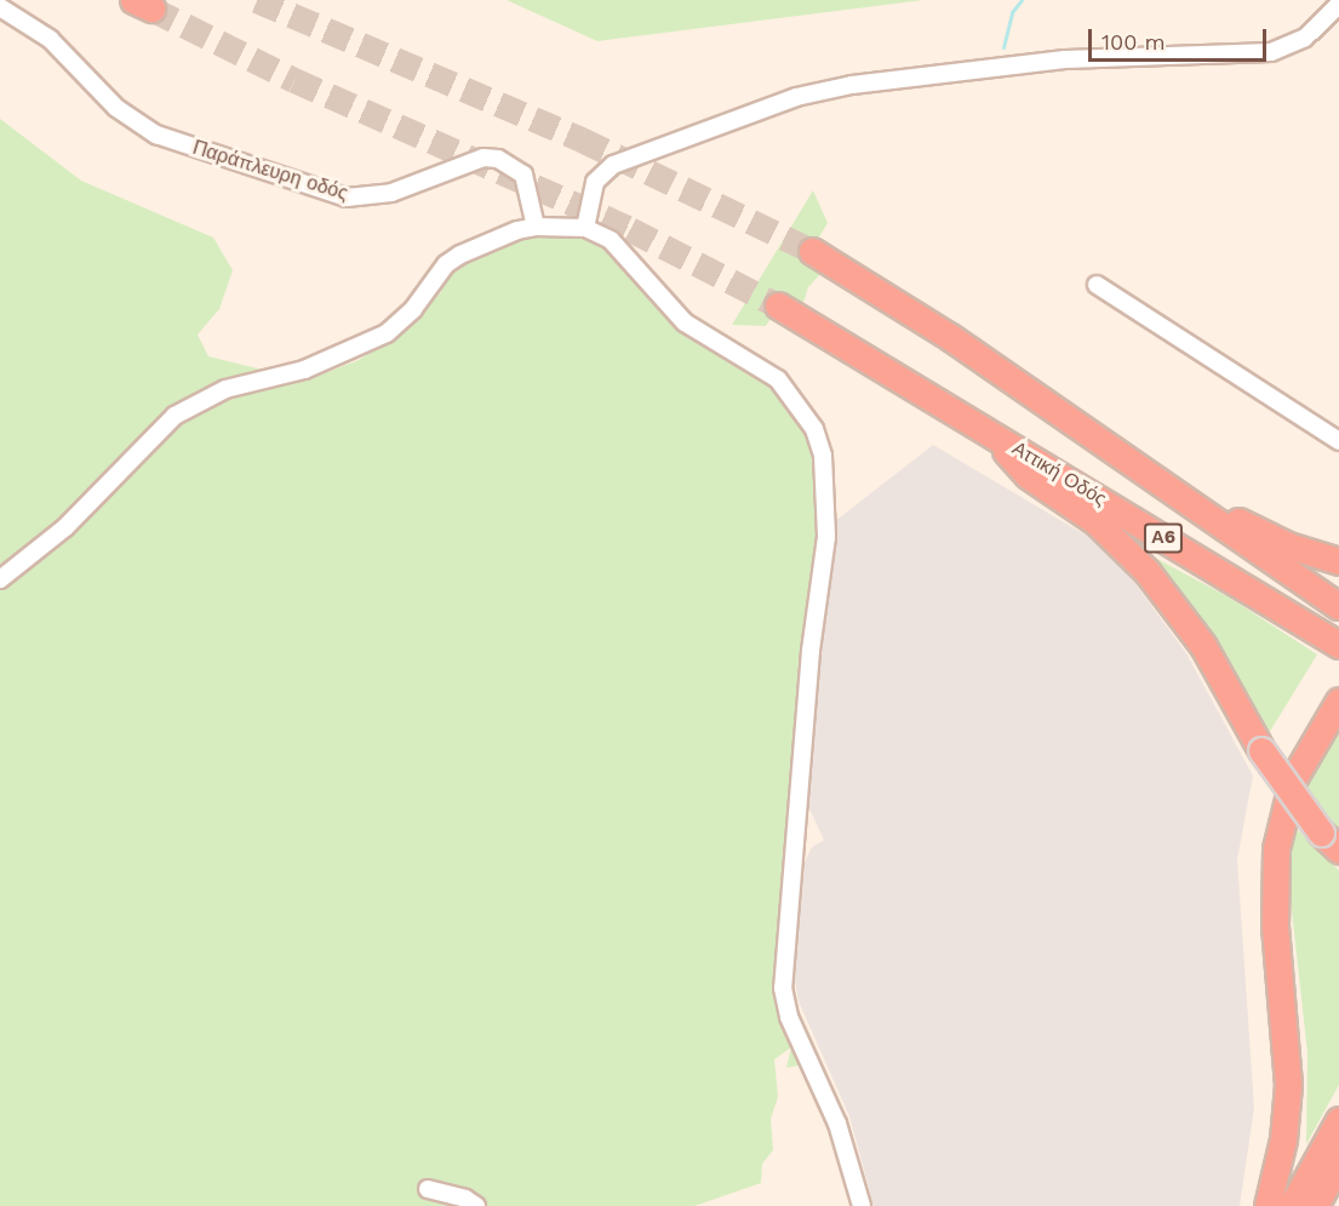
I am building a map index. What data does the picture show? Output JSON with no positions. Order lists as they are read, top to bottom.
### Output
{
  "streets": {
    "highway": ["Αττική Οδός", "Α6"],
    "street": ["Παράπλευρη οδός"]
  },
  "scale_bar": "100 m"
}
